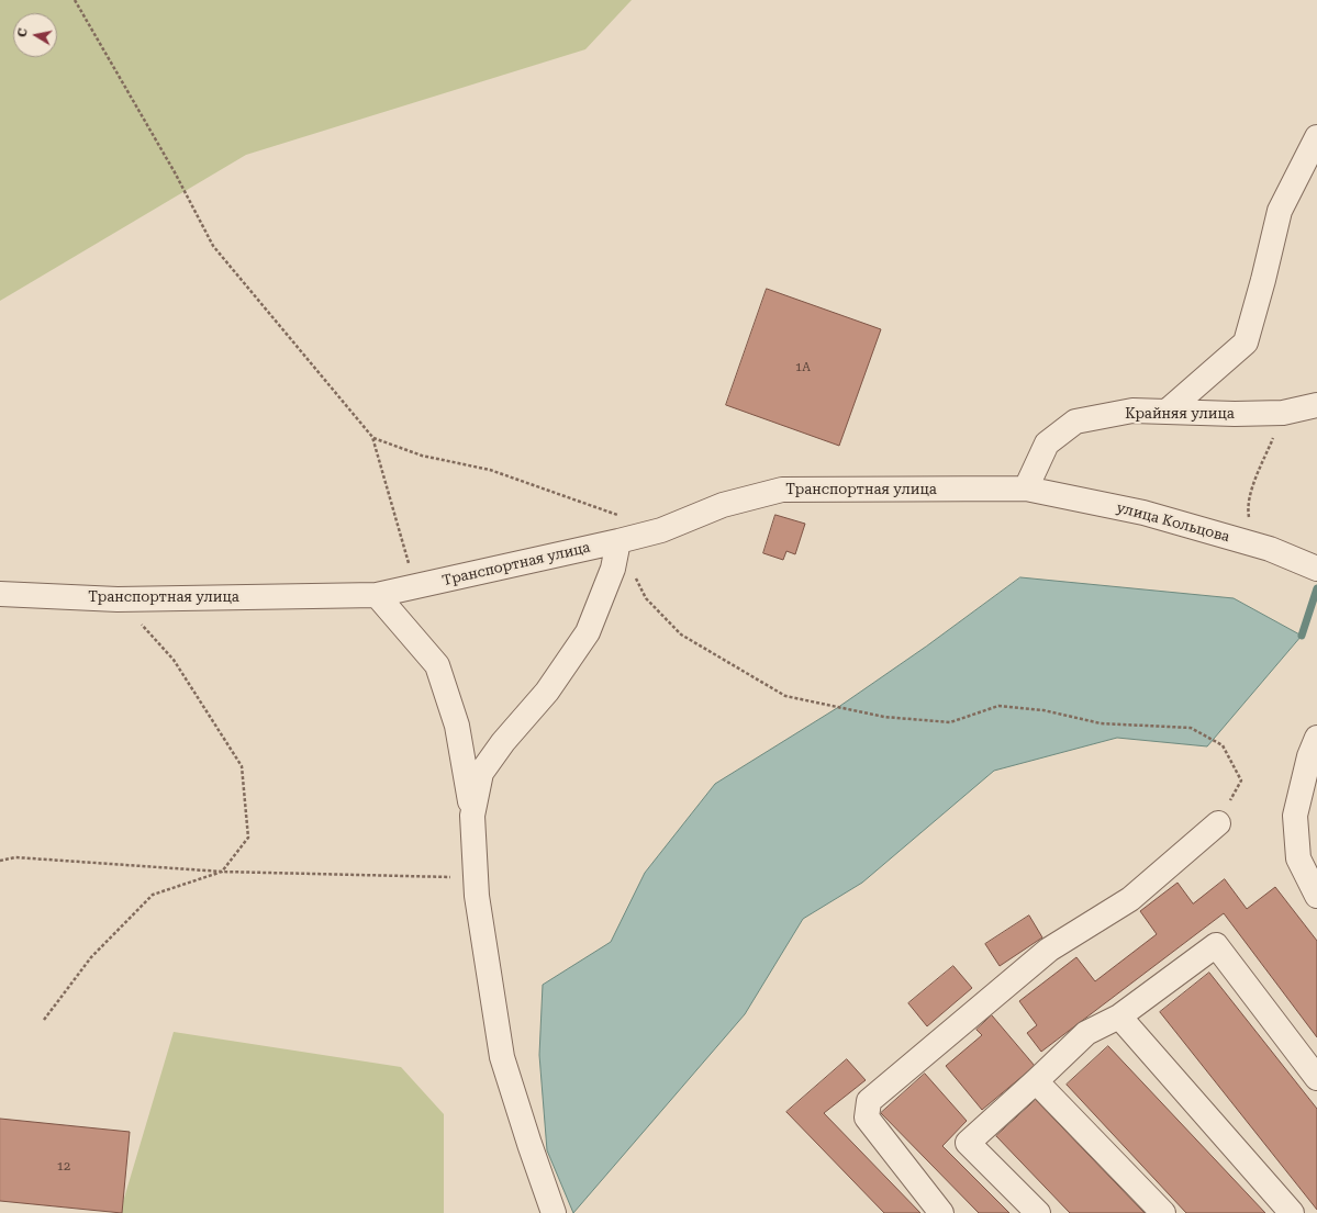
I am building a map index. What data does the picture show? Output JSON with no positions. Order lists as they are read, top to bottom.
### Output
{
  "streets": {
    "street": ["Крайняя улица", "Транспортная улица", "улица Кольцова"]
  },
  "crossings": [
    ["Крайняя улица", "Транспортная улица"],
    ["Крайняя улица", "улица Кольцова"],
    ["Транспортная улица", "улица Кольцова"]
  ],
  "house_numbers": ["1А", "12"],
  "north": "left"
}
